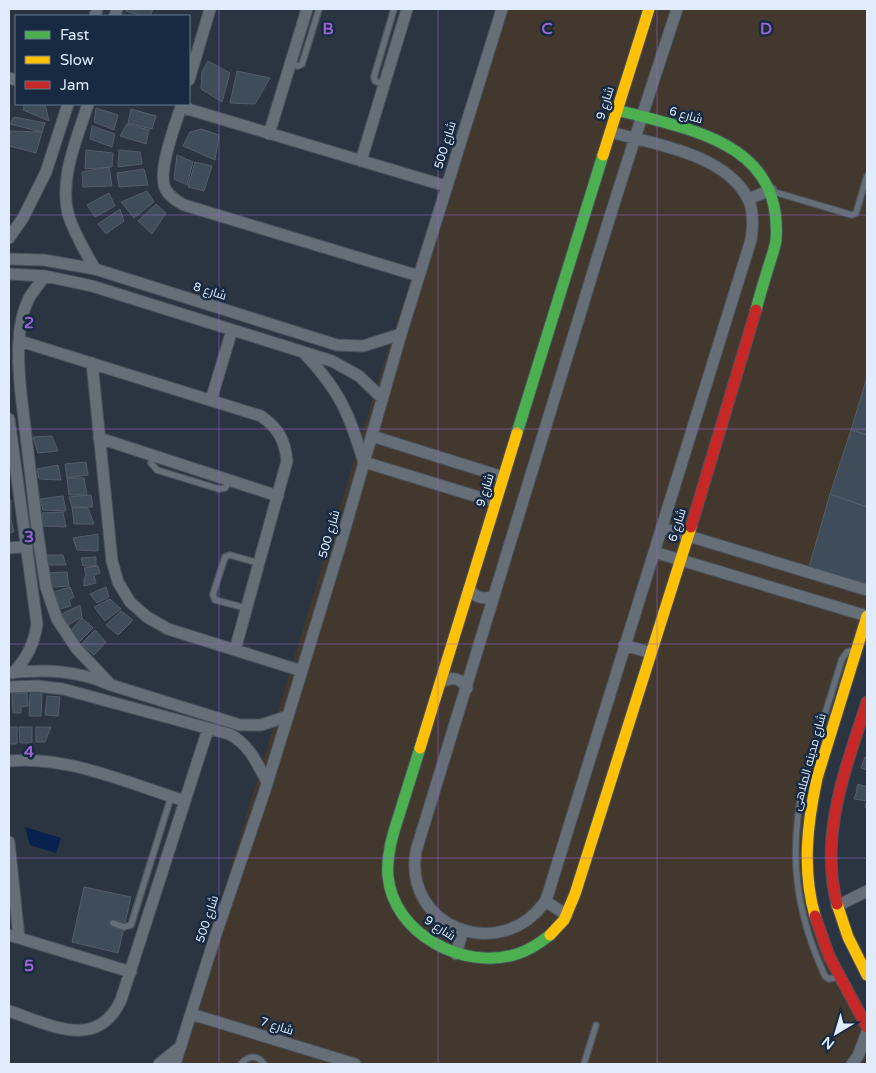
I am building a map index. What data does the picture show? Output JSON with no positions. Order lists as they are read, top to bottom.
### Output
{
  "streets": {
    "street": [
      "شارع 9",
      "شارع 6",
      "شارع 500",
      "شارع 8",
      "شارع مدينه الملاهى",
      "شارع 7"
    ]
  },
  "crossings": [
    ["شارع 9", "شارع 6"],
    ["شارع 500", "شارع 8"],
    ["شارع 500", "شارع 7"]
  ],
  "legend": ["Fast", "Slow", "Jam"],
  "north": "bottom left",
  "grid": {
    "columns": ["B", "C", "D"],
    "rows": [
      "2",
      "3",
      "4",
      "5"
    ]
  }
}
